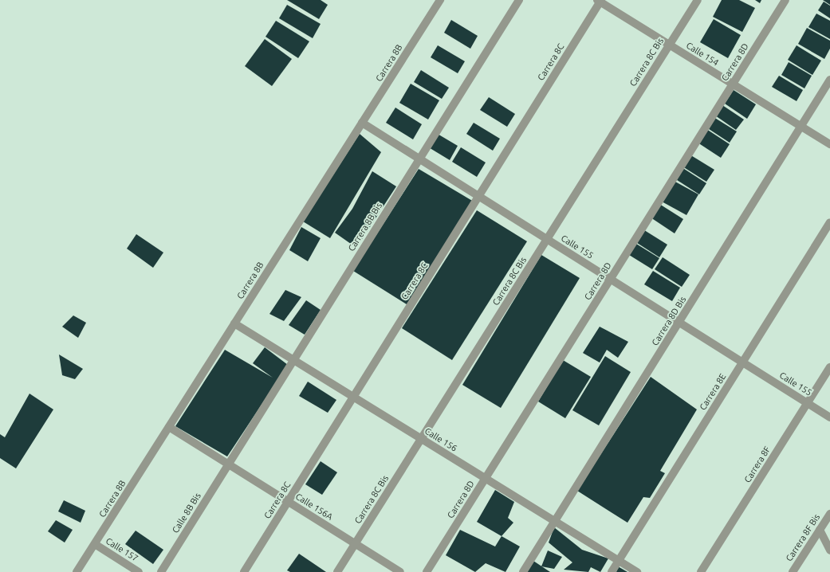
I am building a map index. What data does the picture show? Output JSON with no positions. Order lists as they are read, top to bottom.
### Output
{
  "streets": {
    "street": [
      "Calle 154",
      "Carrera 8C",
      "Carrera 8C Bis",
      "Carrera 8D",
      "Carrera 8B",
      "Carrera 8B Bis",
      "Calle 155",
      "Carrera 8D Bis",
      "Carrera 8E",
      "Calle 156",
      "Carrera 8F",
      "Calle 156A",
      "Calle 8B Bis",
      "Carrera 8F Bis",
      "Calle 157"
    ]
  },
  "crossings": [
    ["Calle 154", "Carrera 8C"],
    ["Calle 154", "Carrera 8C Bis"],
    ["Calle 154", "Carrera 8D"],
    ["Calle 154", "Carrera 8D Bis"],
    ["Carrera 8C", "Calle 155"],
    ["Carrera 8C", "Calle 156"],
    ["Carrera 8C", "Calle 156A"],
    ["Carrera 8C Bis", "Calle 155"],
    ["Carrera 8C Bis", "Calle 156"],
    ["Carrera 8C Bis", "Calle 156A"],
    ["Carrera 8D", "Calle 155"],
    ["Carrera 8D", "Calle 156"],
    ["Carrera 8B", "Calle 155"],
    ["Carrera 8B", "Calle 156"],
    ["Carrera 8B", "Calle 156A"],
    ["Carrera 8B", "Calle 157"],
    ["Carrera 8B Bis", "Calle 155"],
    ["Carrera 8B Bis", "Calle 156"],
    ["Carrera 8B Bis", "Calle 156A"],
    ["Carrera 8B Bis", "Calle 8B Bis"],
    ["Calle 155", "Carrera 8D Bis"],
    ["Calle 155", "Carrera 8E"],
    ["Calle 155", "Carrera 8F"],
    ["Carrera 8D Bis", "Calle 156"],
    ["Carrera 8E", "Calle 156"],
    ["Calle 156A", "Calle 8B Bis"]
  ]
}
